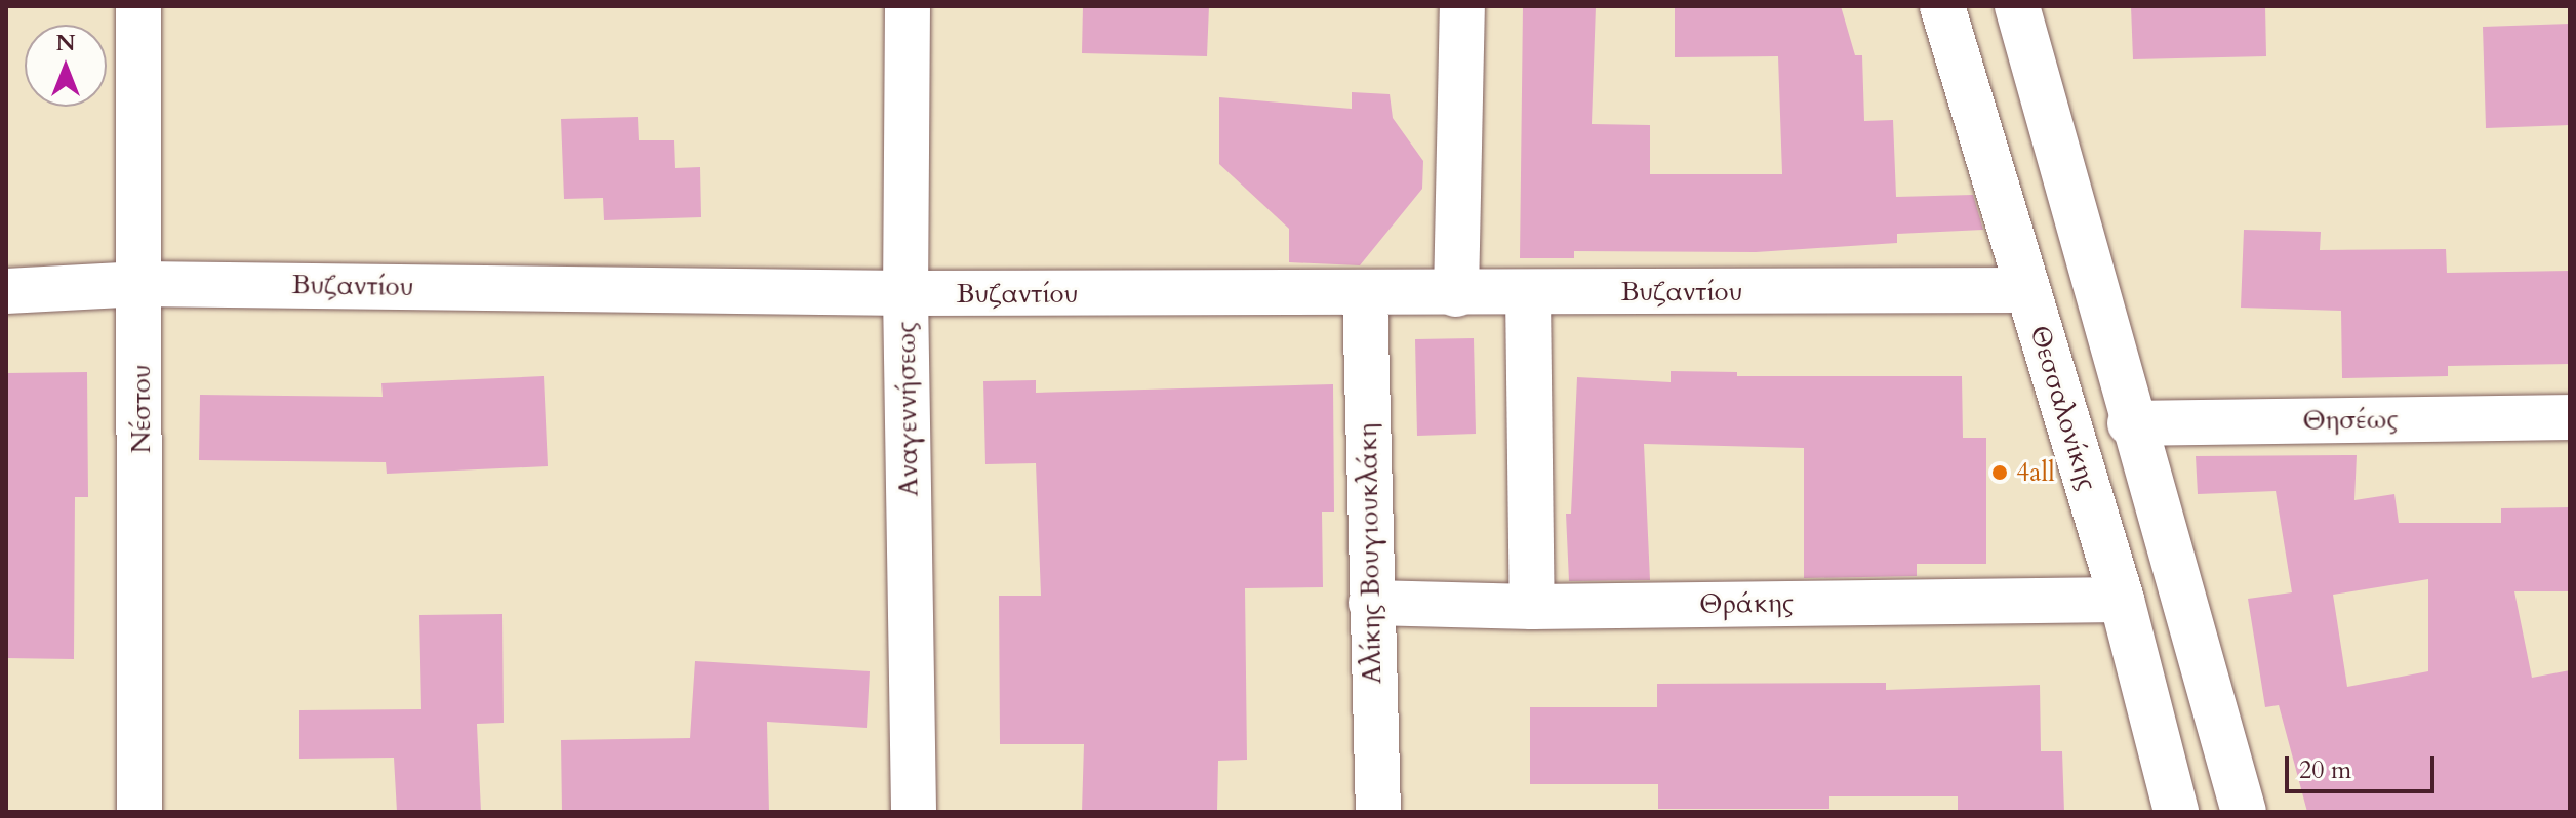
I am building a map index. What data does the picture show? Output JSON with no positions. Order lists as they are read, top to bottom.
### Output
{
  "streets": {
    "street": [
      "Βυζαντίου",
      "Θεσσαλονίκης",
      "Νέστου",
      "Αναγεννήσεως",
      "Θησέως",
      "Αλίκης Βουγιουκλάκη",
      "Θράκης"
    ]
  },
  "crossings": [
    ["Βυζαντίου", "Θεσσαλονίκης"],
    ["Βυζαντίου", "Νέστου"],
    ["Βυζαντίου", "Αναγεννήσεως"],
    ["Βυζαντίου", "Αλίκης Βουγιουκλάκη"],
    ["Θεσσαλονίκης", "Θράκης"],
    ["Αλίκης Βουγιουκλάκη", "Θράκης"]
  ],
  "places": ["4all"],
  "scale_bar": "20 m",
  "north": "top"
}
